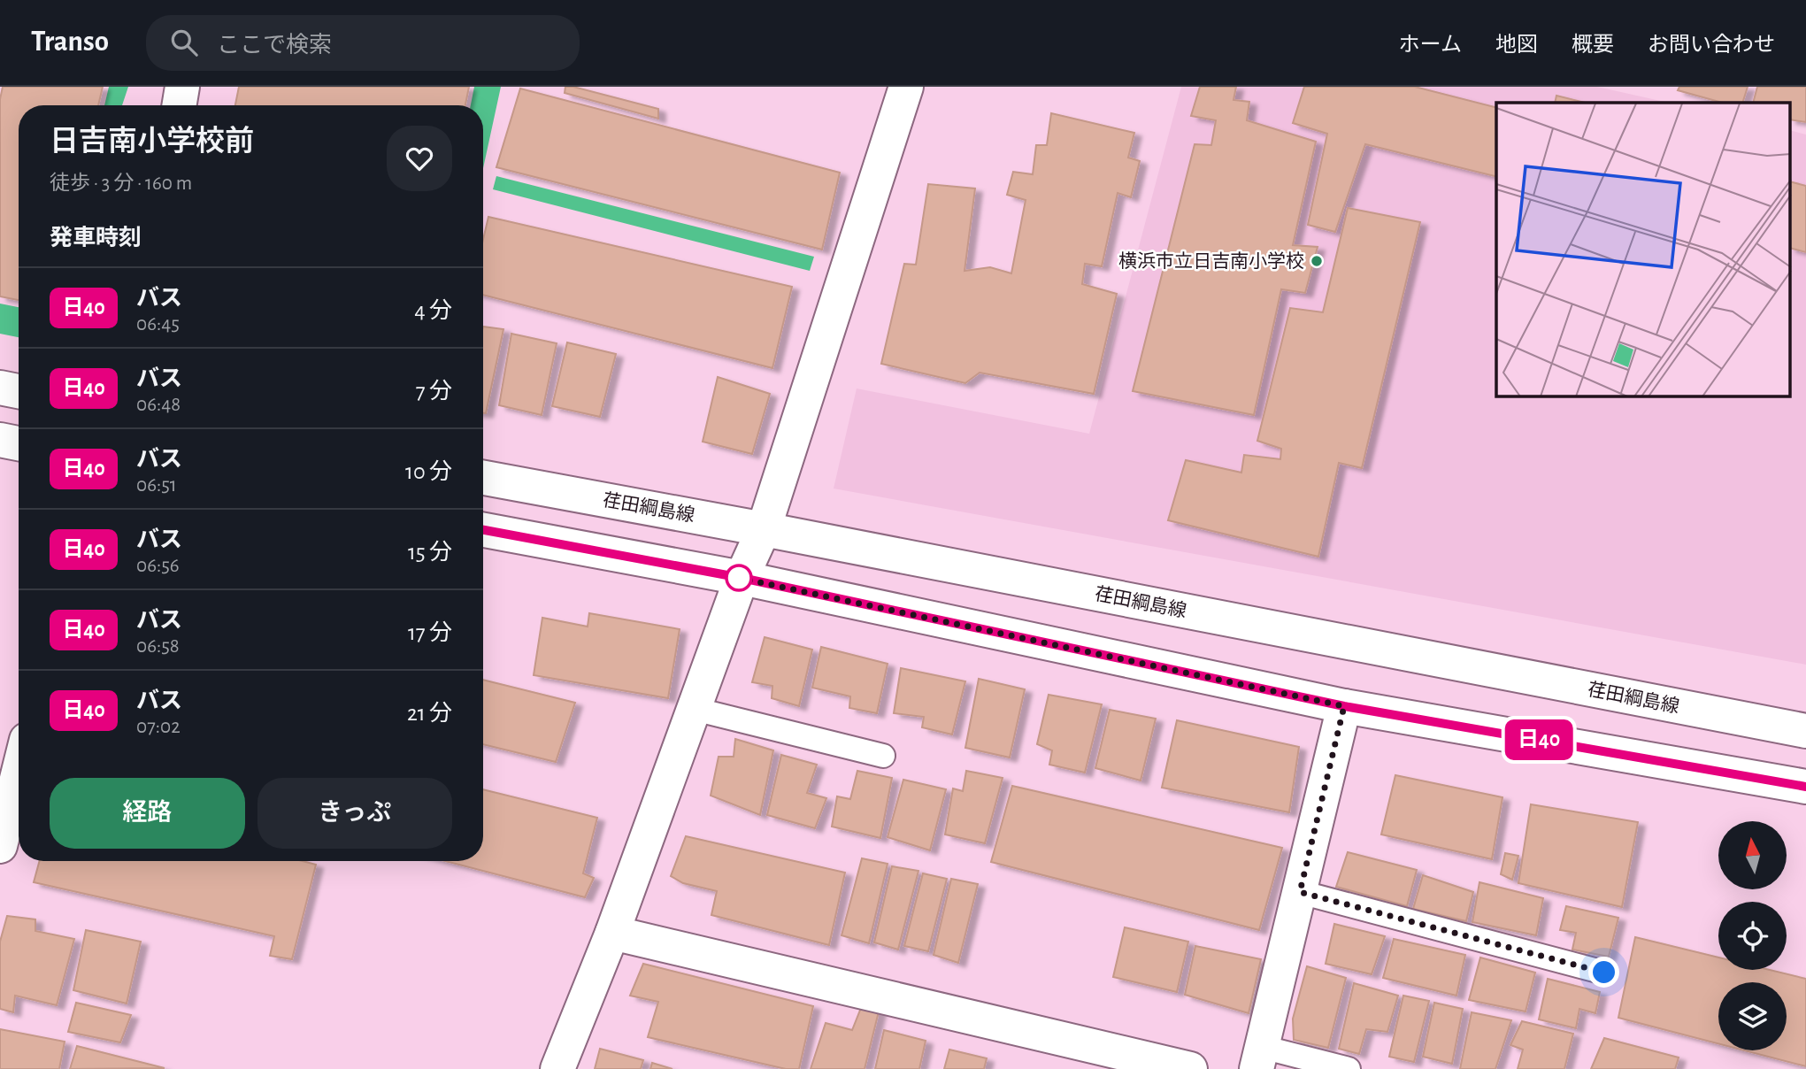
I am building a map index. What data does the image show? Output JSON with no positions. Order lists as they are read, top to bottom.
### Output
{
  "streets": {
    "main road": ["荏田綱島線"]
  },
  "places": ["横浜市立日吉南小学校"],
  "lines": ["bus line 日40"],
  "north": "top",
  "page": {
    "header": "Transo",
    "search": "ここで検索",
    "nav": [
      "ホーム",
      "地図",
      "概要",
      "お問い合わせ"
    ],
    "on_map": "日40",
    "heading": [
      ["日吉南小学校前", "徒歩 · 3 分 · 160 m"],
      "発車時刻"
    ],
    "list": [
      {
        "mark": "日40",
        "name": "バス",
        "note": "06:45",
        "value": "4 分"
      },
      {
        "mark": "日40",
        "name": "バス",
        "note": "06:48",
        "value": "7 分"
      },
      {
        "mark": "日40",
        "name": "バス",
        "note": "06:51",
        "value": "10 分"
      },
      {
        "mark": "日40",
        "name": "バス",
        "note": "06:56",
        "value": "15 分"
      },
      {
        "mark": "日40",
        "name": "バス",
        "note": "06:58",
        "value": "17 分"
      },
      {
        "mark": "日40",
        "name": "バス",
        "note": "07:02",
        "value": "21 分"
      }
    ],
    "buttons": ["経路", "きっぷ"]
  }
}
